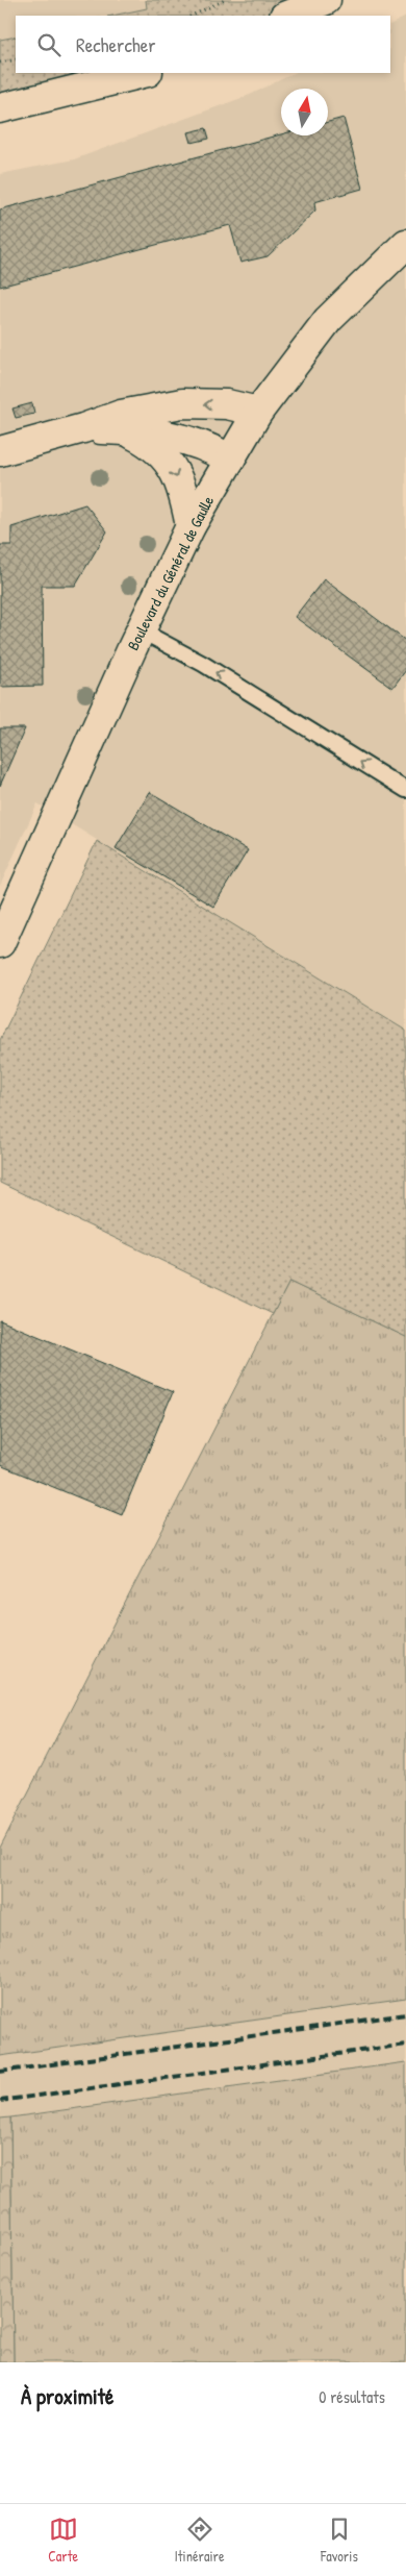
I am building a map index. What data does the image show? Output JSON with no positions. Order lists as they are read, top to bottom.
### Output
{
  "streets": {
    "street": ["Boulevard du Général de Gaulle"]
  },
  "north": "top",
  "page": {
    "search": "Rechercher",
    "heading": ["À proximité", "0 résultats"],
    "nav": ["Carte", "Itinéraire", "Favoris"]
  }
}
